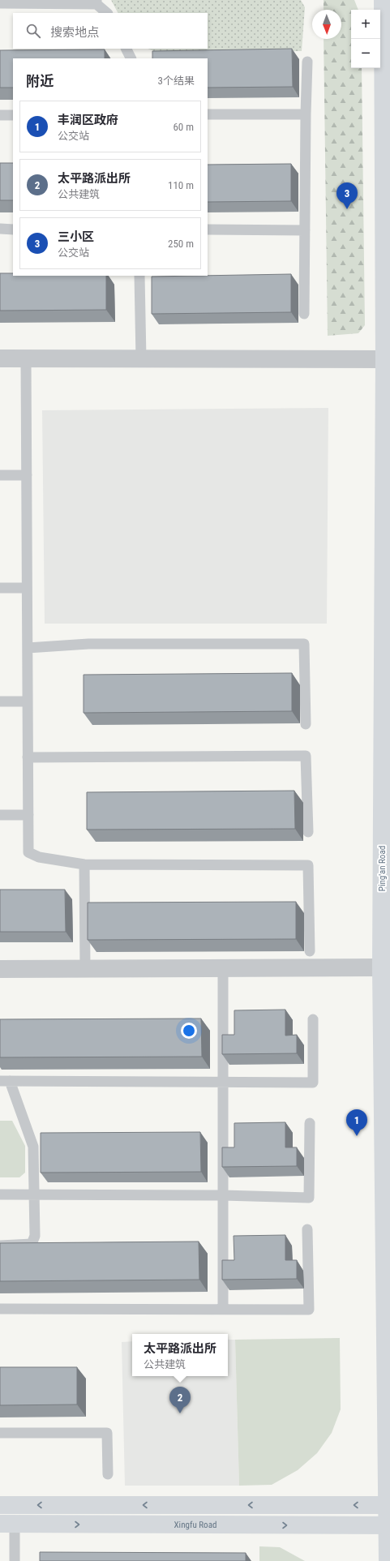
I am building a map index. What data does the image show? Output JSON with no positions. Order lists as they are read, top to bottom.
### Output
{
  "streets": {
    "street": ["Ping'an Road", "Xingfu Road"]
  },
  "crossings": [
    ["Ping'an Road", "Xingfu Road"]
  ],
  "north": "bottom",
  "page": {
    "map_buttons": ["+", "−"],
    "search": "搜索地点",
    "heading": ["附近", "3个结果"],
    "list": [
      {
        "mark": "1",
        "name": "丰润区政府",
        "note": "公交站",
        "value": "60 m"
      },
      {
        "mark": "2",
        "name": "太平路派出所",
        "note": "公共建筑",
        "value": "110 m"
      },
      {
        "mark": "3",
        "name": "三小区",
        "note": "公交站",
        "value": "250 m"
      }
    ],
    "pins": ["3", "1", "2"],
    "popup": ["太平路派出所", "公共建筑"]
  }
}
